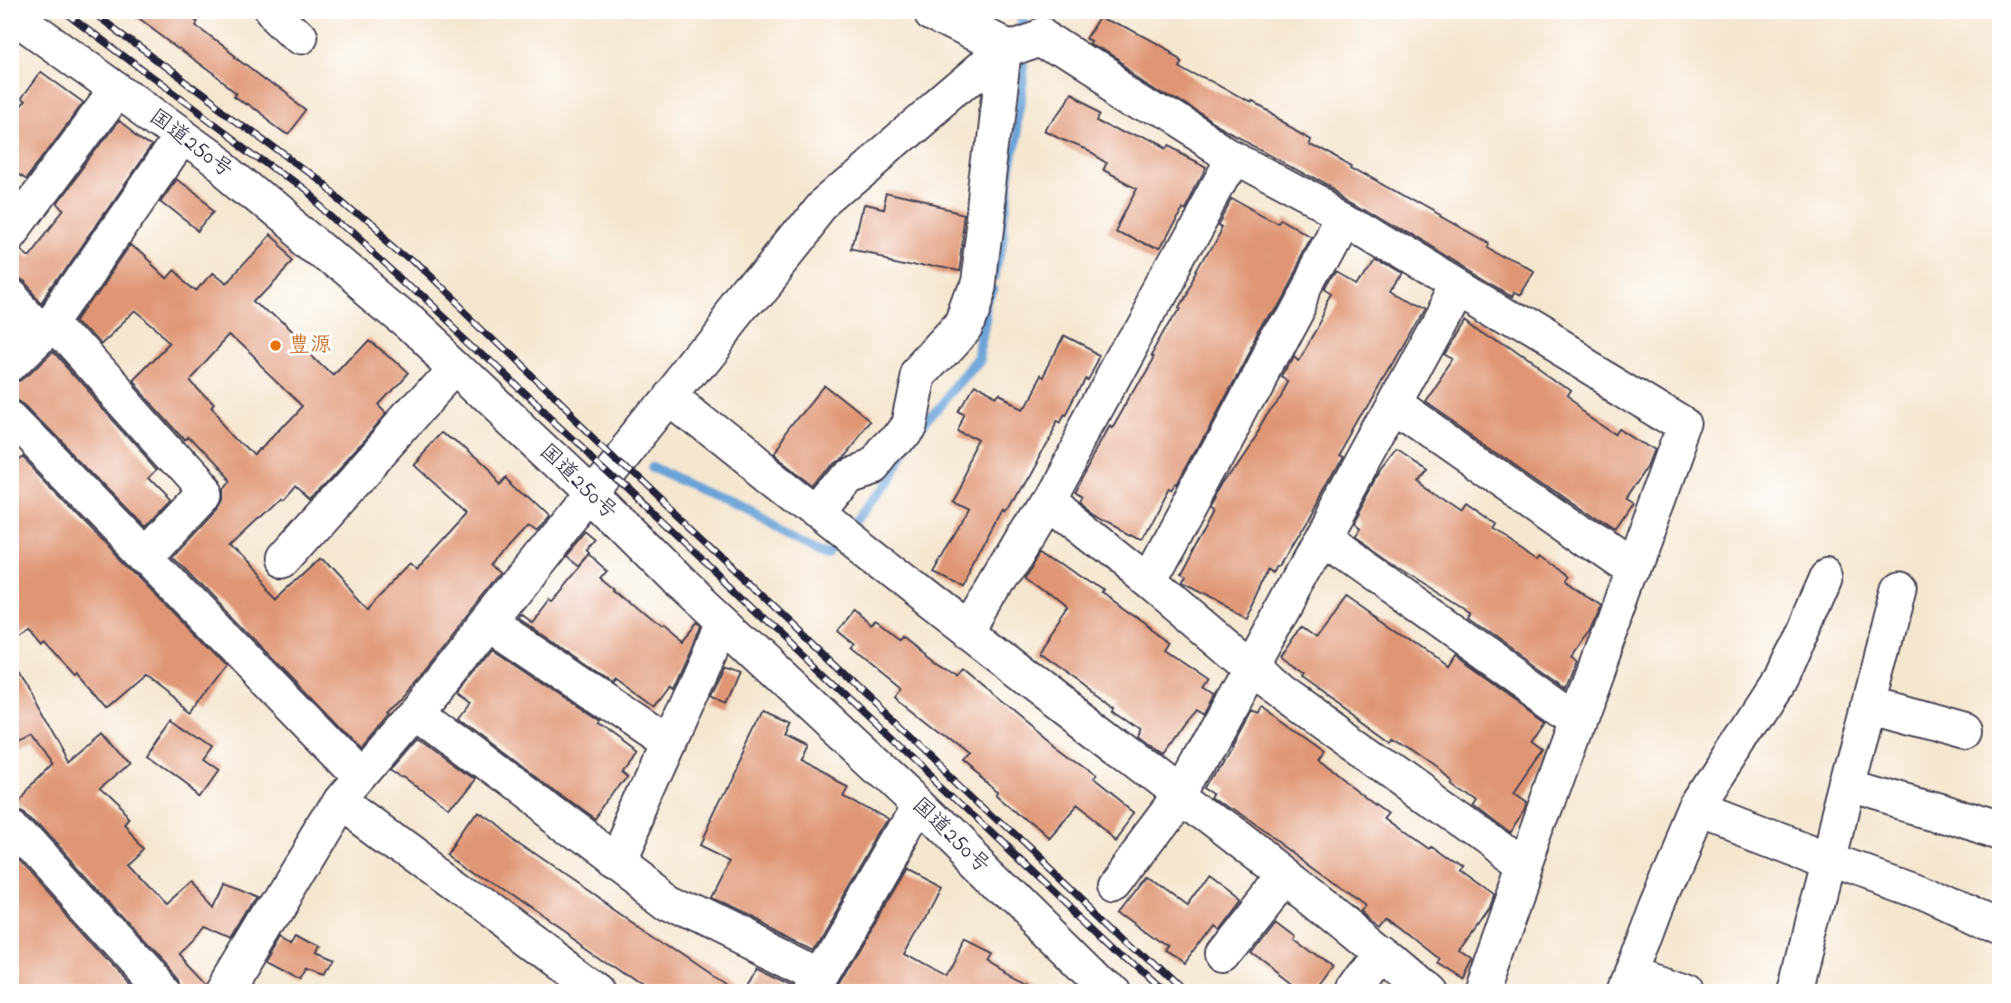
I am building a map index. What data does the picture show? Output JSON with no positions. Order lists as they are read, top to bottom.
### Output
{
  "streets": {
    "main road": ["国道250号"]
  },
  "places": ["豊源"]
}
